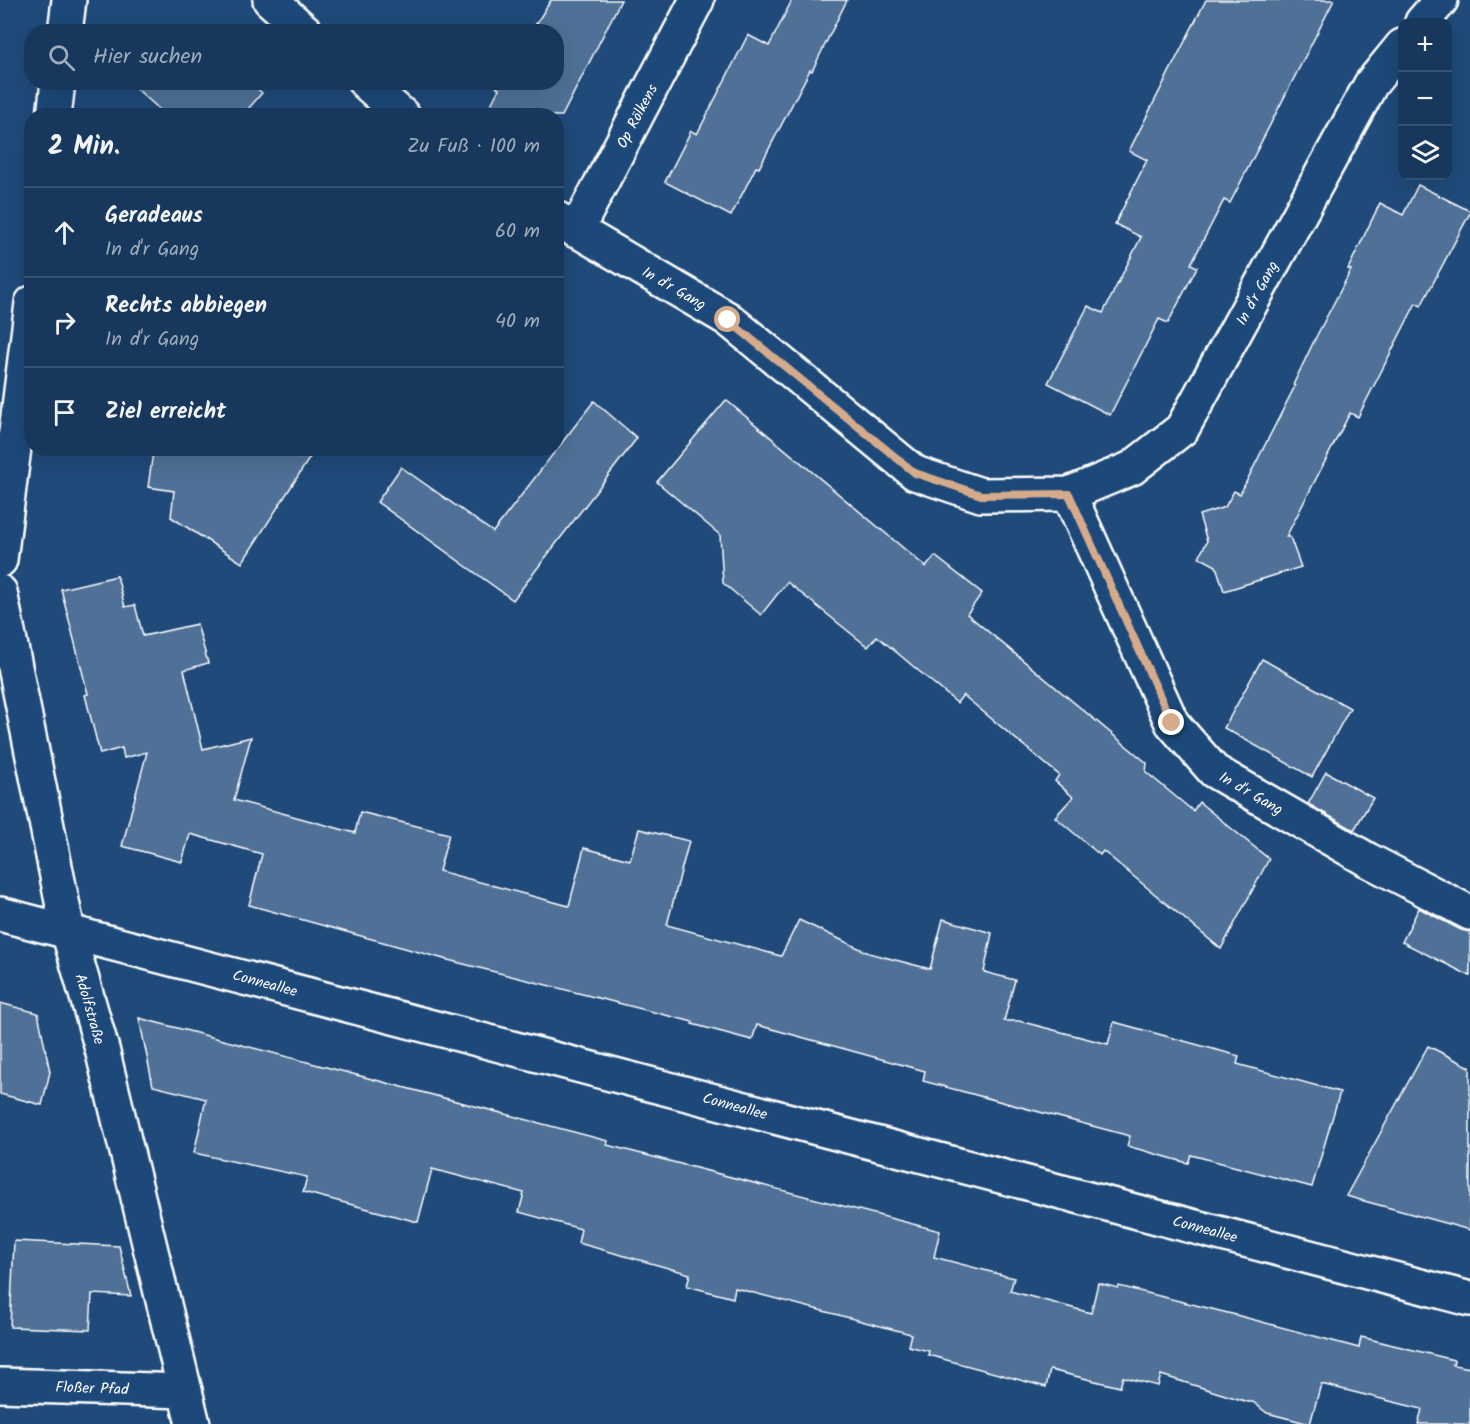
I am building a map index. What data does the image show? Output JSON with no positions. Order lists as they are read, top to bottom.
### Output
{
  "streets": {
    "street": [
      "Op Rölkens",
      "In d'r Gang",
      "Conneallee",
      "Adolfstraße",
      "Floßer Pfad"
    ]
  },
  "crossings": [
    ["Op Rölkens", "In d'r Gang"],
    ["Conneallee", "Adolfstraße"],
    ["Adolfstraße", "Floßer Pfad"]
  ],
  "page": {
    "map_buttons": ["+", "−"],
    "search": "Hier suchen",
    "heading": ["2 Min.", "Zu Fuß · 100 m"],
    "list": [
      ["Geradeaus", "In d'r Gang", "60 m"],
      ["Rechts abbiegen", "In d'r Gang", "40 m"],
      "Ziel erreicht"
    ]
  }
}
